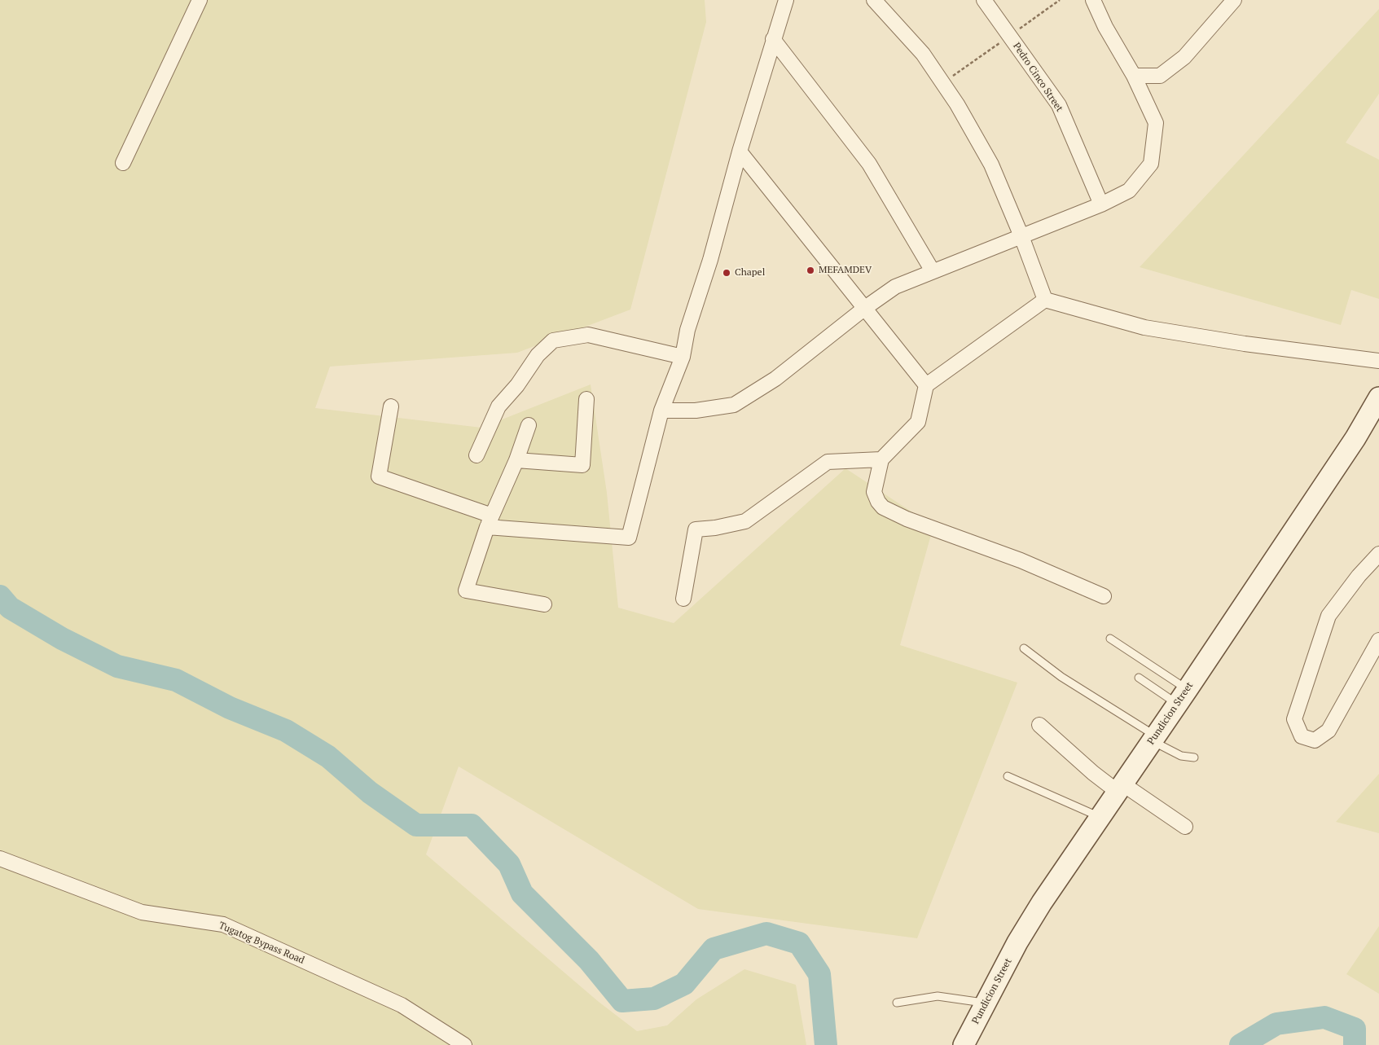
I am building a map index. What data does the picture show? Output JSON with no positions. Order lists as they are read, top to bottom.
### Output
{
  "streets": {
    "main road": ["Pundicion Street"],
    "street": ["Pedro Cinco Street", "Tugatog Bypass Road"]
  },
  "places": ["MEFAMDEV", "Chapel"]
}
